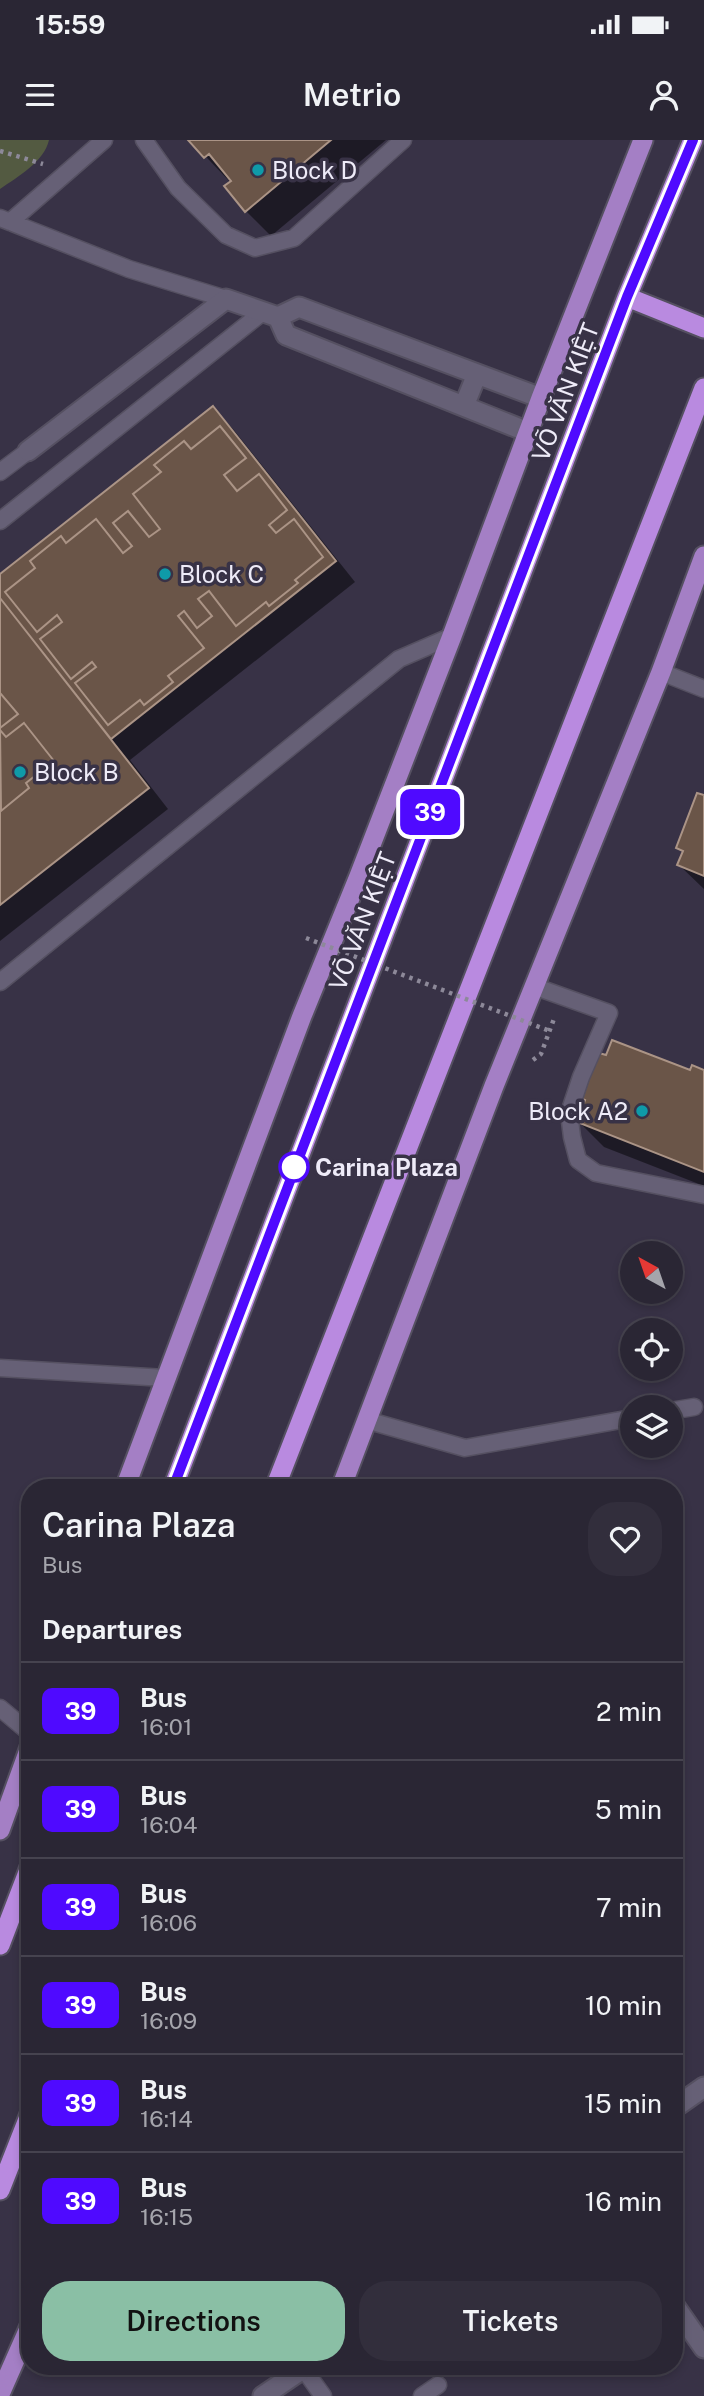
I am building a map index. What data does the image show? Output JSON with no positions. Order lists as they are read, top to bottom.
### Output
{
  "streets": {
    "highway": ["VÕ VĂN KIỆT"]
  },
  "places": [
    "Block D",
    "Block C",
    "Block B",
    "Block A2",
    "Carina Plaza"
  ],
  "lines": ["bus line 39"],
  "north": "top left",
  "page": {
    "status": "15:59",
    "header": "Metrio",
    "on_map": "39",
    "heading": [
      ["Carina Plaza", "Bus"],
      "Departures"
    ],
    "list": [
      {
        "mark": "39",
        "name": "Bus",
        "note": "16:01",
        "value": "2 min"
      },
      {
        "mark": "39",
        "name": "Bus",
        "note": "16:04",
        "value": "5 min"
      },
      {
        "mark": "39",
        "name": "Bus",
        "note": "16:06",
        "value": "7 min"
      },
      {
        "mark": "39",
        "name": "Bus",
        "note": "16:09",
        "value": "10 min"
      },
      {
        "mark": "39",
        "name": "Bus",
        "note": "16:14",
        "value": "15 min"
      },
      {
        "mark": "39",
        "name": "Bus",
        "note": "16:15",
        "value": "16 min"
      }
    ],
    "buttons": ["Directions", "Tickets"]
  }
}
